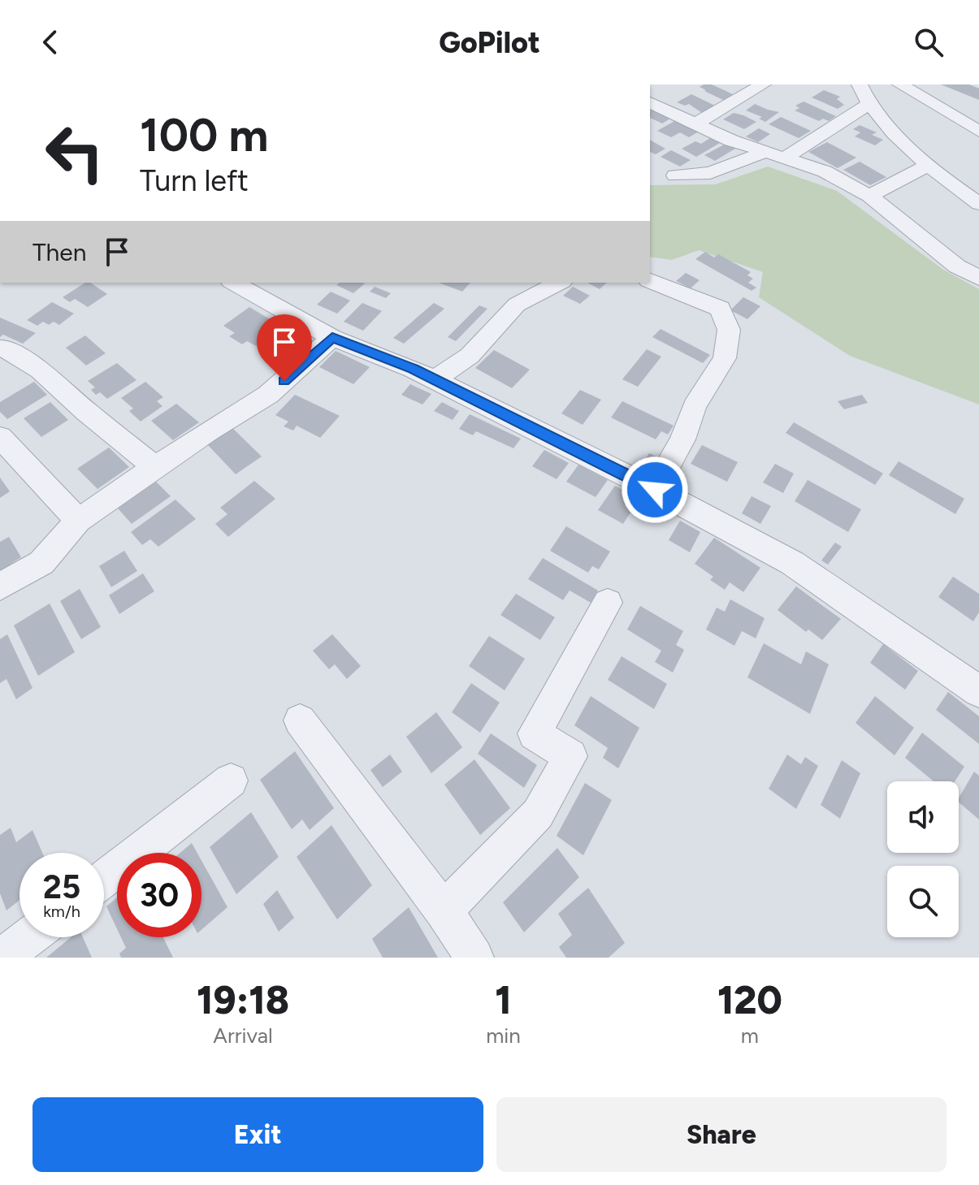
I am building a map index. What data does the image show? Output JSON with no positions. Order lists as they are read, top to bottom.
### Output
{
  "page": {
    "header": "GoPilot",
    "turn": ["100 m", "Turn left"],
    "then": "Then",
    "speed": "25 km/h",
    "limit": "30",
    "eta": [
      "19:18",
      "Arrival",
      "1",
      "min",
      "120",
      "m"
    ],
    "buttons": ["Exit", "Share"]
  }
}
